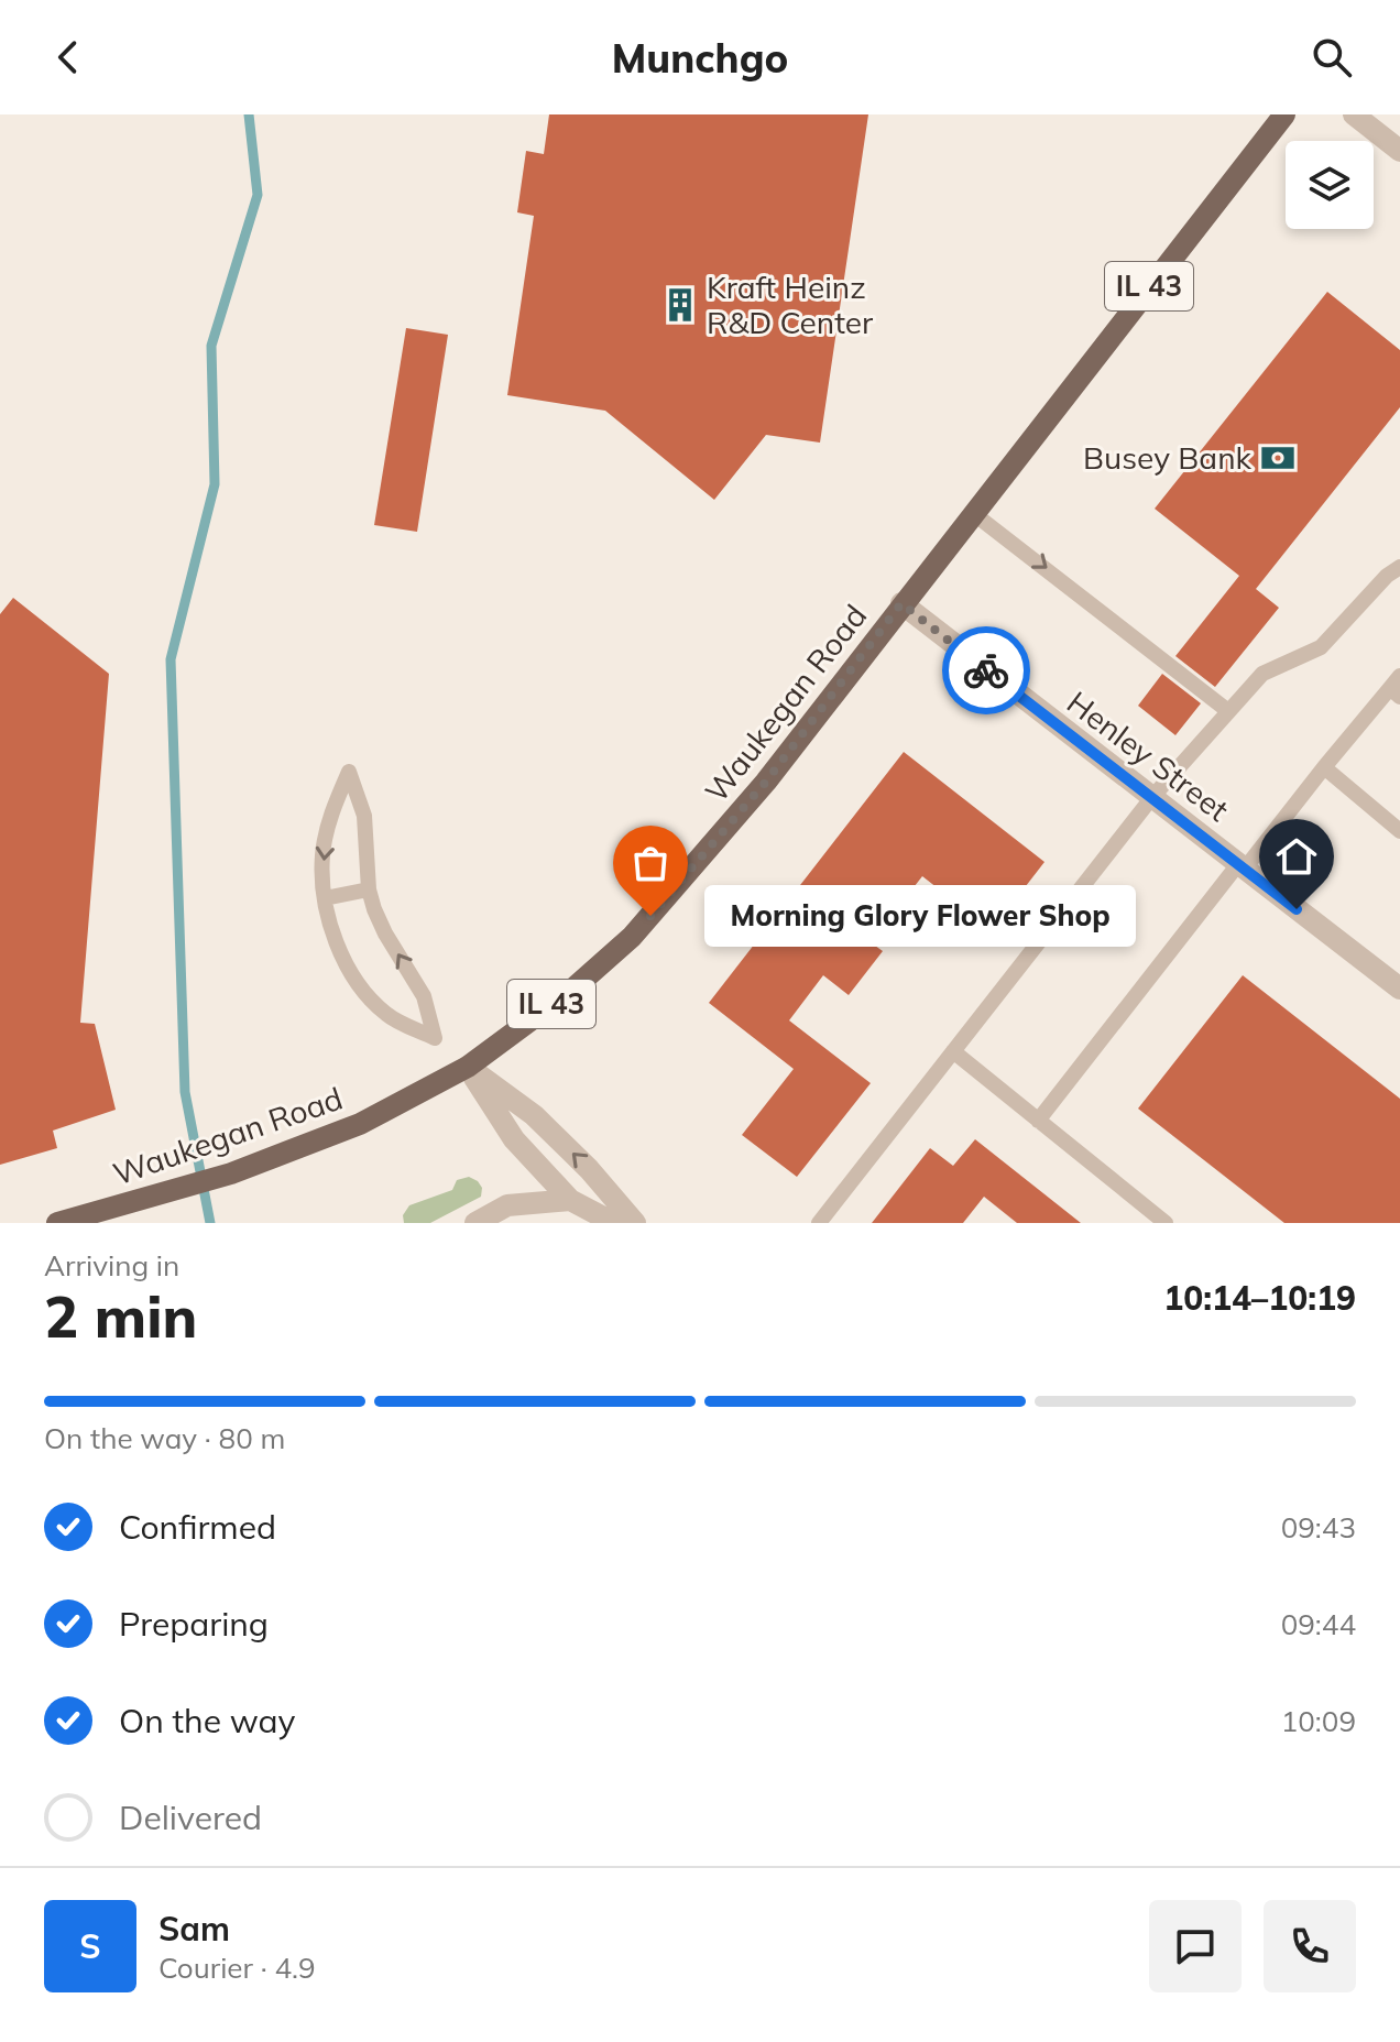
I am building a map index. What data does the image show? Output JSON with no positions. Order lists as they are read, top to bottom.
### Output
{
  "streets": {
    "main road": ["IL 43", "Waukegan Road"],
    "street": ["Henley Street"]
  },
  "crossings": [
    ["Waukegan Road", "Henley Street"]
  ],
  "places": {
    "building": ["Kraft Heinz R&D Center"],
    "bank": ["Busey Bank"],
    "other": ["Morning Glory Flower Shop"]
  },
  "page": {
    "header": "Munchgo",
    "bubble": "Morning Glory Flower Shop",
    "heading": ["2 min", "Arriving in", "10:14–10:19"],
    "panel": ["Sam", "Courier · 4.9"],
    "bar": "On the way · 80 m",
    "list": [
      ["Confirmed", "09:43"],
      ["Preparing", "09:44"],
      ["On the way", "10:09"],
      "Delivered"
    ],
    "round": "S"
  }
}
